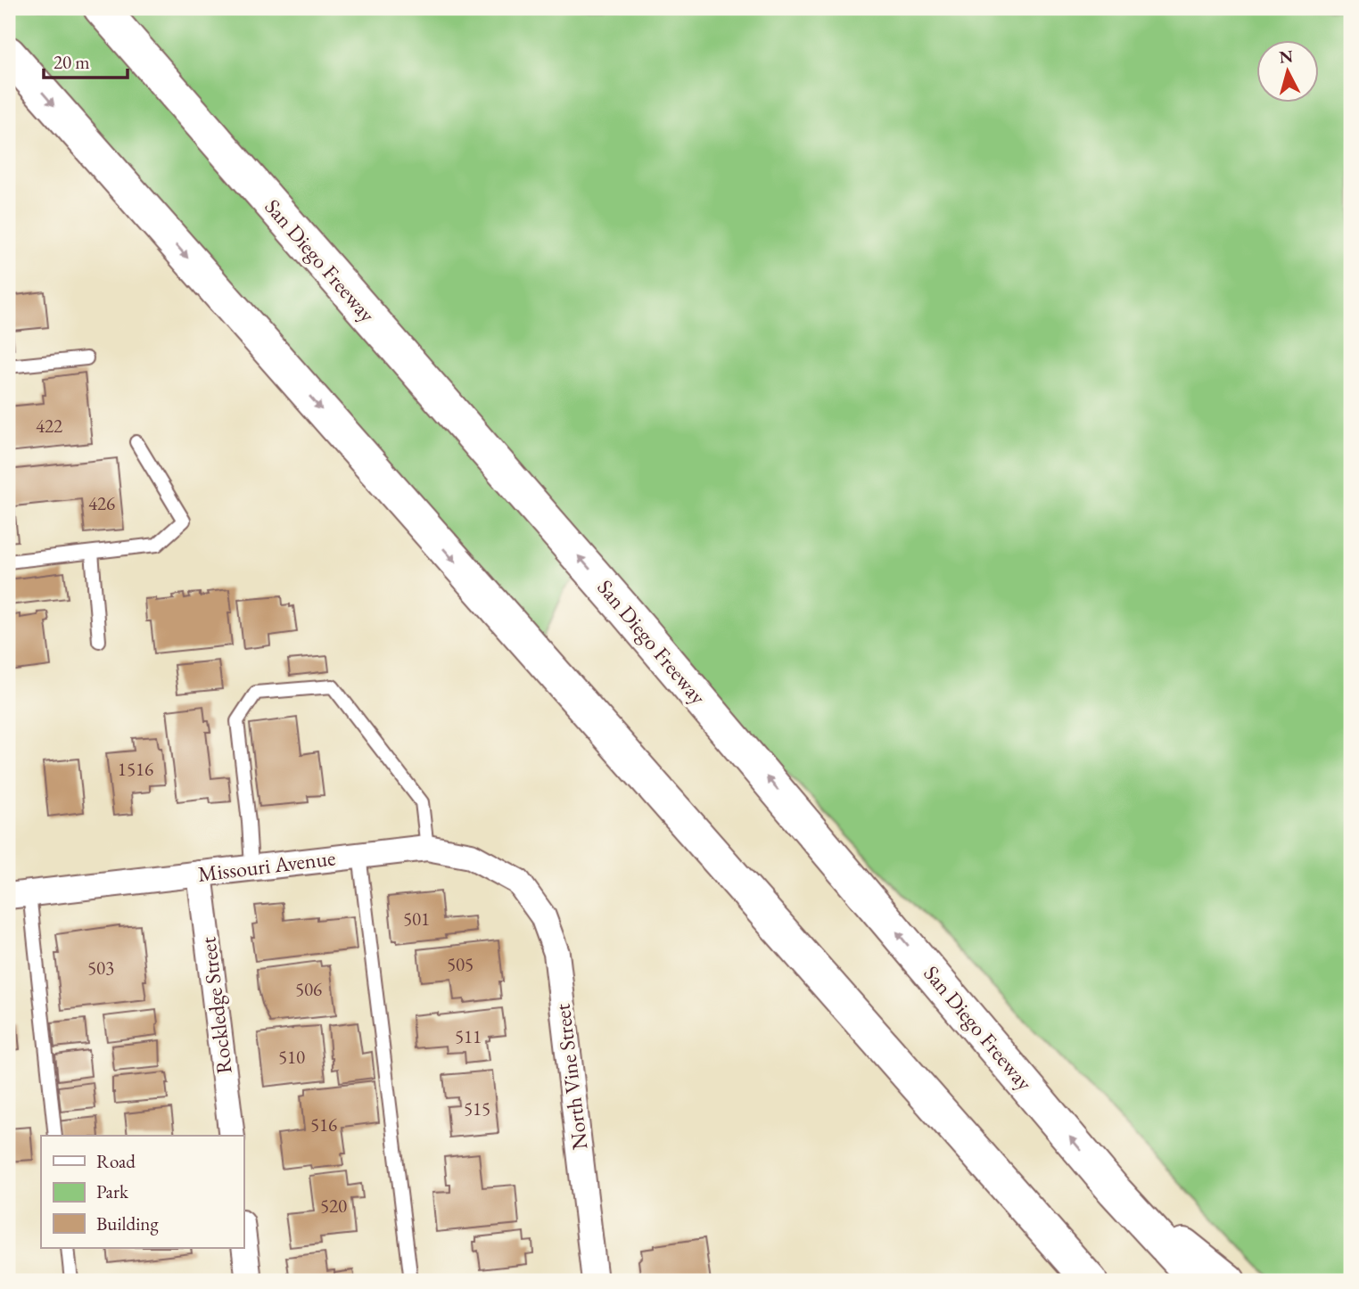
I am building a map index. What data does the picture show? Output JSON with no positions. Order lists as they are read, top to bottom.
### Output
{
  "streets": {
    "highway": ["San Diego Freeway"],
    "street": ["Missouri Avenue", "Rockledge Street", "North Vine Street"]
  },
  "crossings": [
    ["Missouri Avenue", "Rockledge Street"],
    ["Missouri Avenue", "North Vine Street"]
  ],
  "house_numbers": [
    "422",
    "426",
    "1516",
    "501",
    "505",
    "503",
    "506",
    "511",
    "510",
    "515",
    "516",
    "520"
  ],
  "legend": ["Road", "Park", "Building"],
  "scale_bar": "20 m",
  "north": "top"
}
